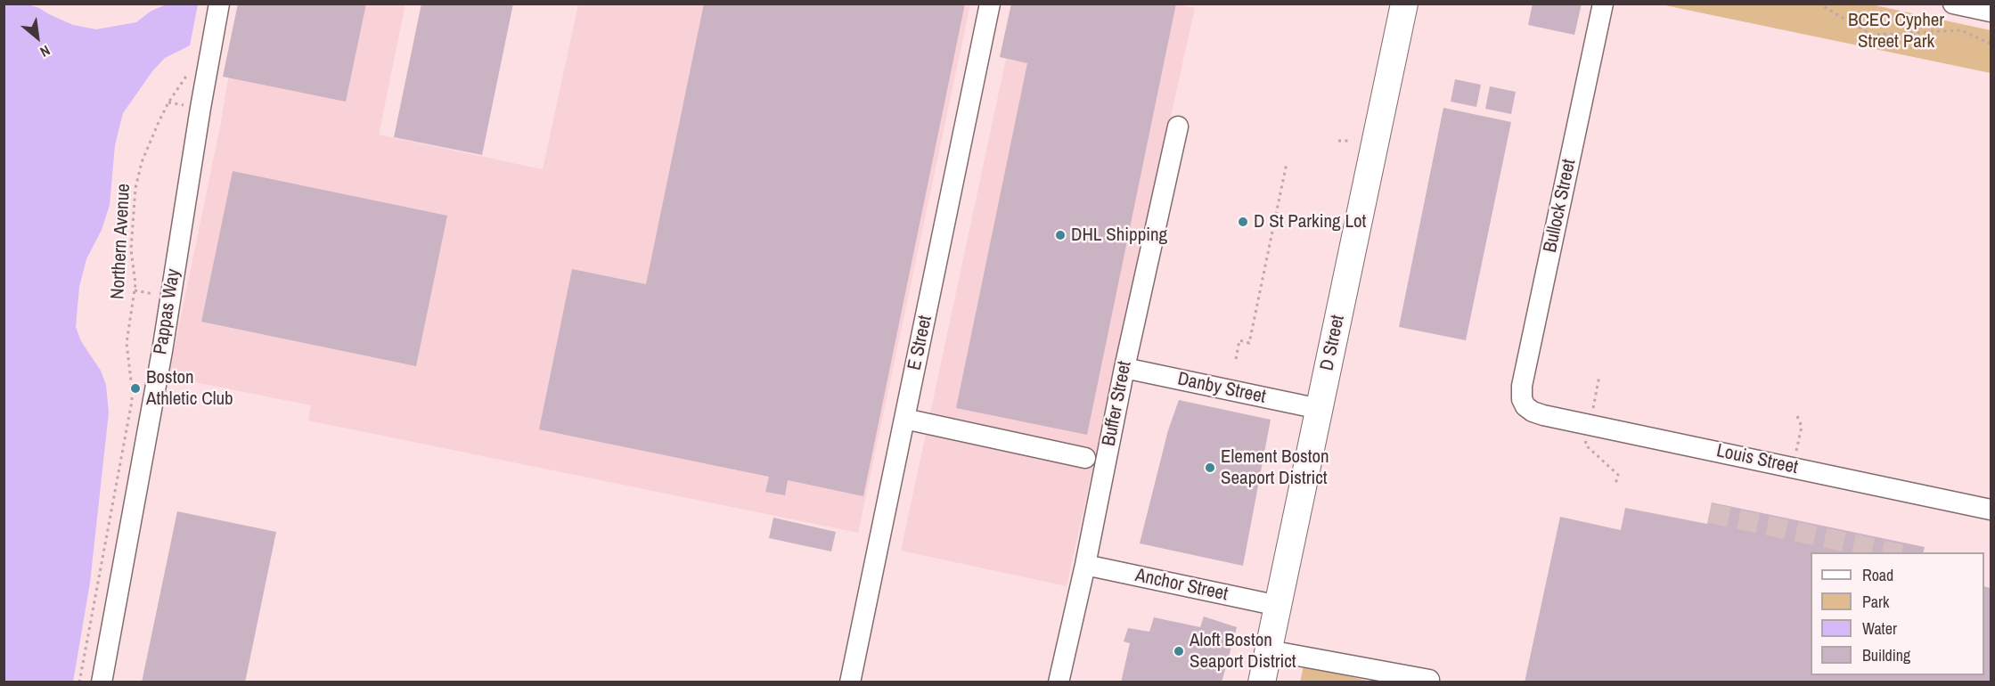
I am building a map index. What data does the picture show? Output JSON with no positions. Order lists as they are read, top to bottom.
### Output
{
  "streets": {
    "main road": ["D Street"],
    "street": [
      "Bullock Street",
      "Pappas Way",
      "E Street",
      "Danby Street",
      "Buffer Street",
      "Louis Street",
      "Anchor Street"
    ],
    "path": ["Northern Avenue"]
  },
  "crossings": [
    ["Bullock Street", "Louis Street"],
    ["D Street", "Danby Street"],
    ["D Street", "Anchor Street"],
    ["Danby Street", "Buffer Street"],
    ["Buffer Street", "Anchor Street"]
  ],
  "parks": ["BCEC Cypher Street Park"],
  "places": [
    "D St Parking Lot",
    "DHL Shipping",
    "Boston Athletic Club",
    "Element Boston Seaport District",
    "Aloft Boston Seaport District"
  ],
  "legend": [
    "Road",
    "Park",
    "Water",
    "Building"
  ],
  "north": "bottom right"
}
